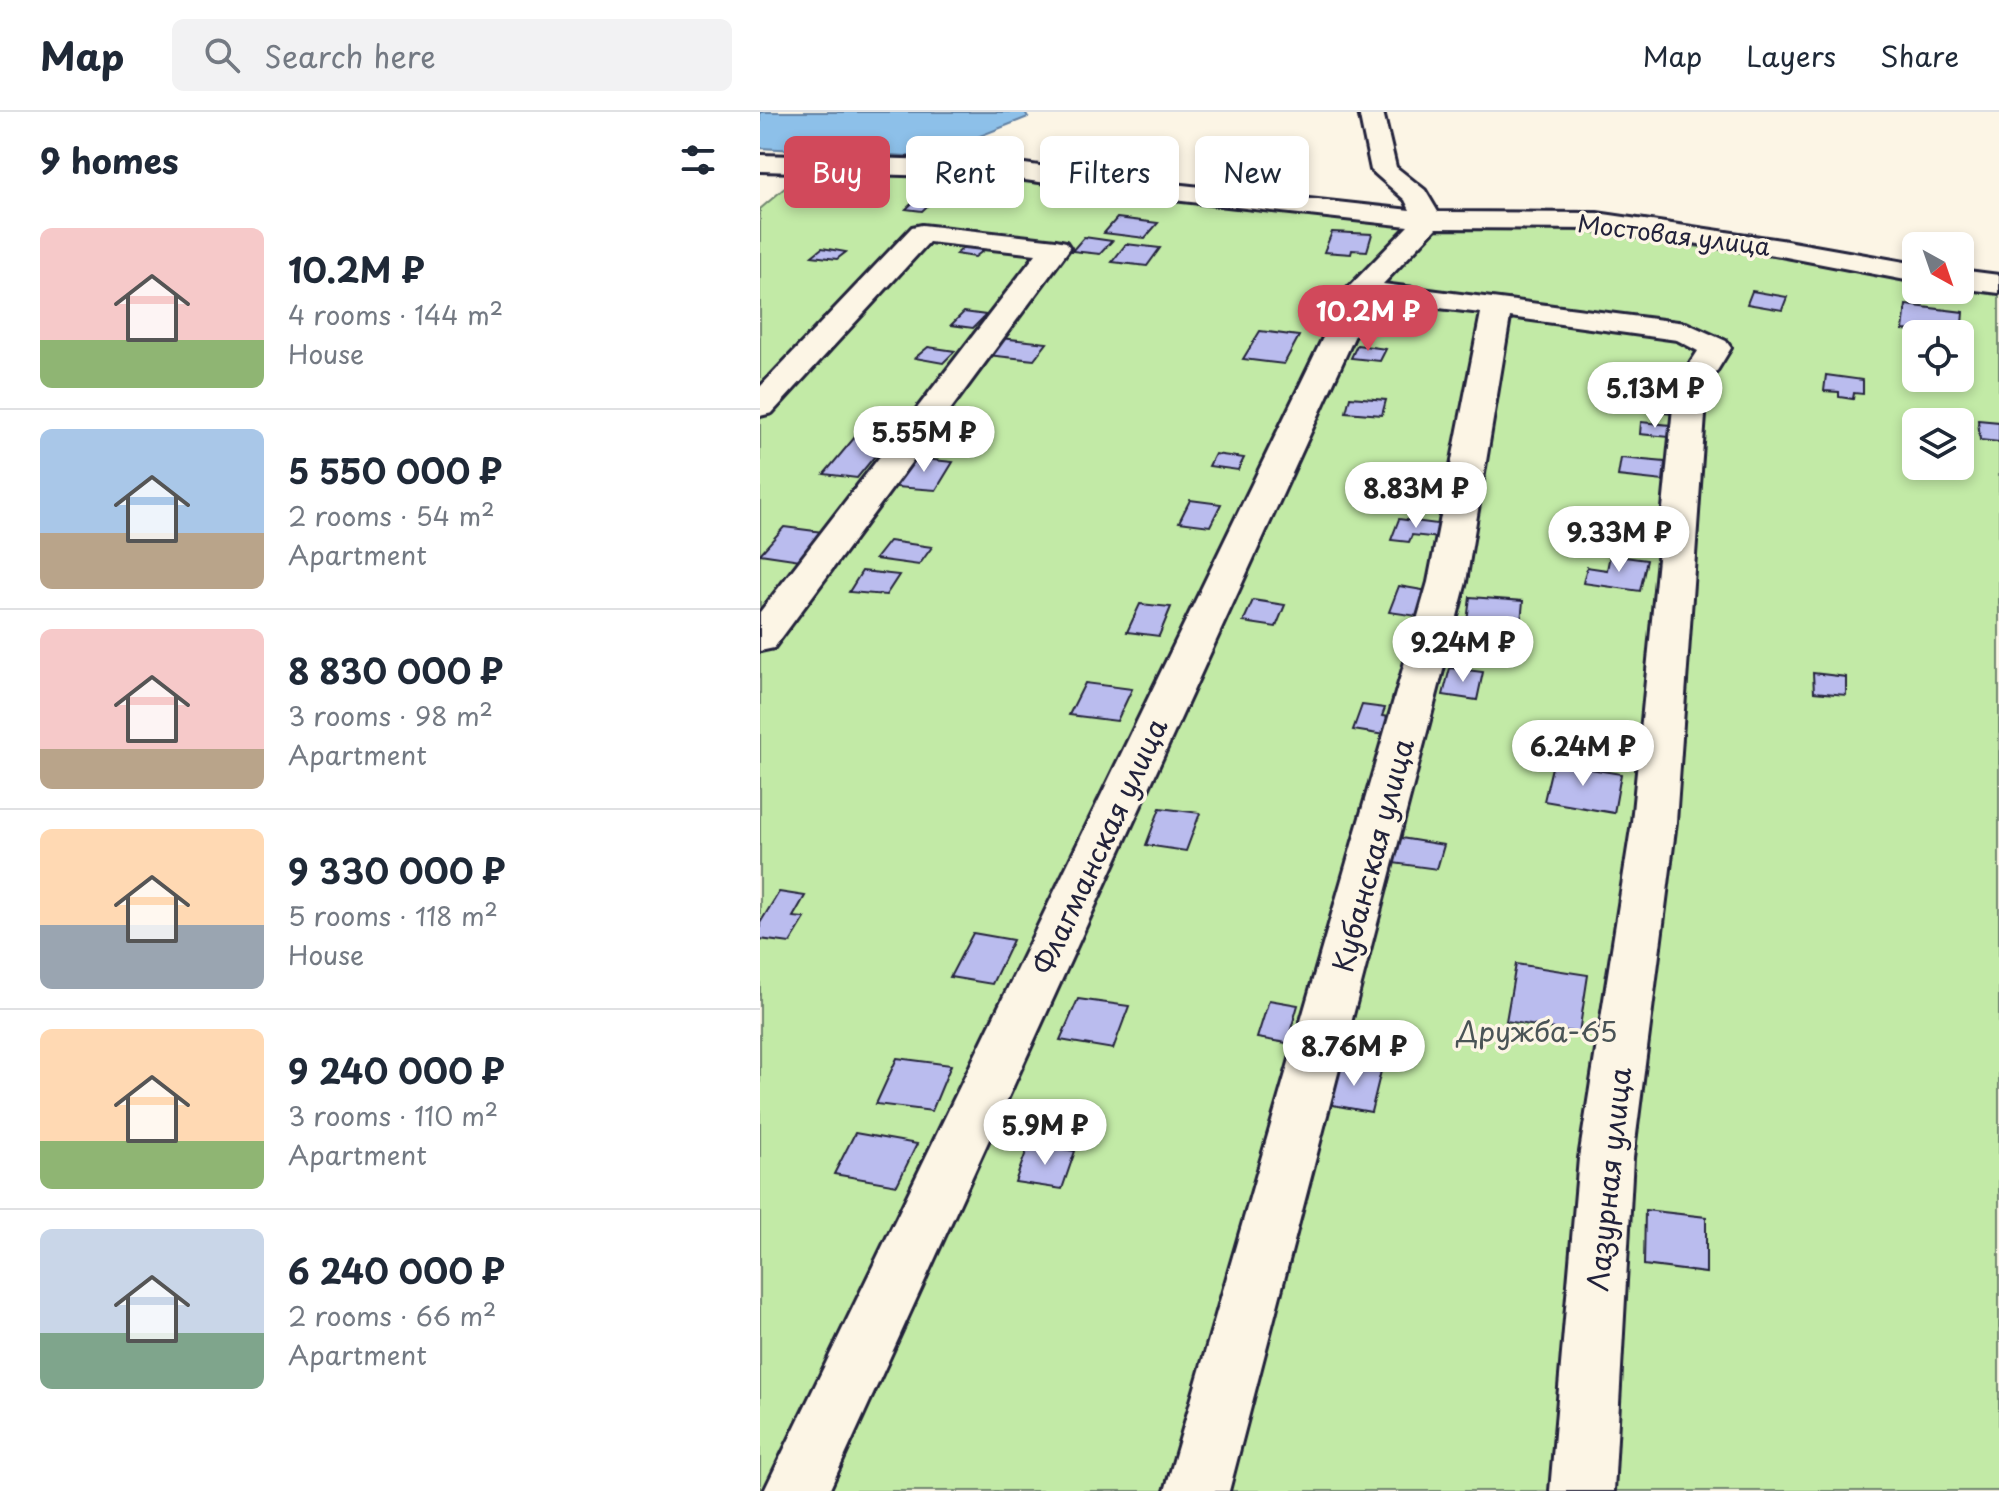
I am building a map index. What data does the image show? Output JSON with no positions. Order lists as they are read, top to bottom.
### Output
{
  "streets": {
    "lane": [
      "Мостовая улица",
      "Флагманская улица",
      "Кубанская улица",
      "Лазурная улица"
    ]
  },
  "crossings": [
    ["Мостовая улица", "Флагманская улица"],
    ["Кубанская улица", "Лазурная улица"]
  ],
  "parks": ["Дружба-65"],
  "north": "bottom right",
  "page": {
    "header": "Map",
    "search": "Search here",
    "nav": ["Map", "Layers", "Share"],
    "heading": "9 homes",
    "chip": [
      "Buy",
      "Rent",
      "Filters",
      "New"
    ],
    "list": [
      {
        "name": "10.2M ₽",
        "note": "4 rooms · 144 m² · House"
      },
      {
        "name": "5 550 000 ₽",
        "note": "2 rooms · 54 m² · Apartment"
      },
      {
        "name": "8 830 000 ₽",
        "note": "3 rooms · 98 m² · Apartment"
      },
      {
        "name": "9 330 000 ₽",
        "note": "5 rooms · 118 m² · House"
      },
      {
        "name": "9 240 000 ₽",
        "note": "3 rooms · 110 m² · Apartment"
      },
      {
        "name": "6 240 000 ₽",
        "note": "2 rooms · 66 m² · Apartment"
      }
    ],
    "price": [
      "10.2M ₽",
      "5.13M ₽",
      "5.55M ₽",
      "8.83M ₽",
      "9.33M ₽",
      "9.24M ₽",
      "6.24M ₽",
      "8.76M ₽",
      "5.9M ₽"
    ]
  }
}
